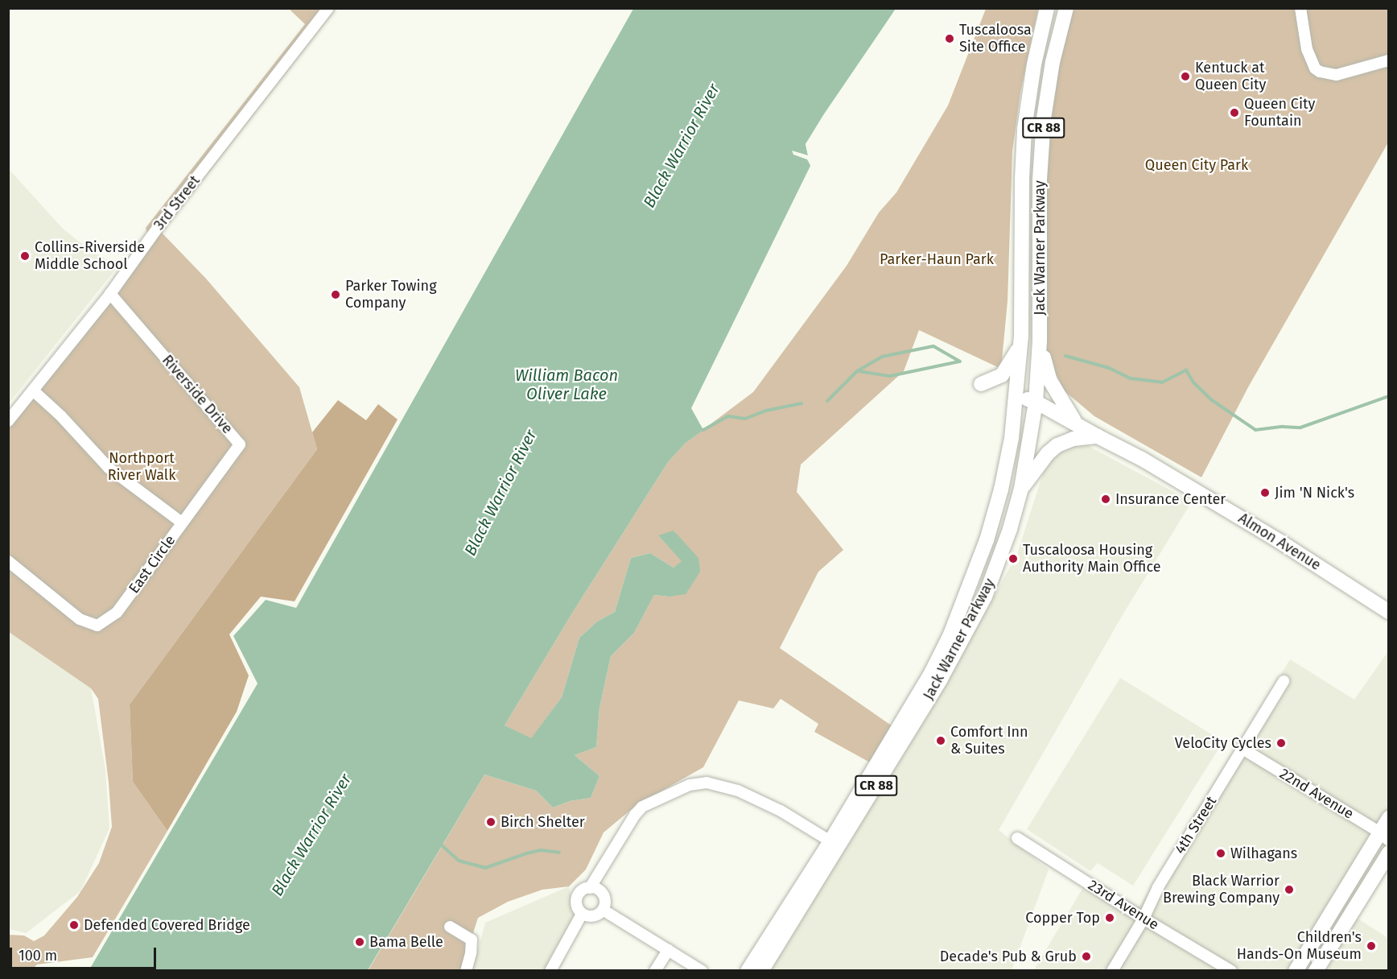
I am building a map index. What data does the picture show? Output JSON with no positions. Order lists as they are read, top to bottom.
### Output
{
  "streets": {
    "main road": ["CR 88", "Jack Warner Parkway", "Almon Avenue"],
    "street": [
      "3rd Street",
      "Riverside Drive",
      "East Circle",
      "22nd Avenue",
      "4th Street",
      "23rd Avenue"
    ]
  },
  "crossings": [
    ["3rd Street", "Riverside Drive"],
    ["3rd Street", "East Circle"],
    ["Jack Warner Parkway", "Almon Avenue"],
    ["Riverside Drive", "East Circle"],
    ["22nd Avenue", "4th Street"],
    ["4th Street", "23rd Avenue"]
  ],
  "water": ["Black Warrior River", "William Bacon Oliver Lake"],
  "parks": ["Queen City Park", "Parker-Haun Park", "Northport River Walk"],
  "places": [
    "Tuscaloosa Site Office",
    "Kentuck at Queen City",
    "Queen City Fountain",
    "Collins-Riverside Middle School",
    "Parker Towing Company",
    "Jim 'N Nick's",
    "Insurance Center",
    "Tuscaloosa Housing Authority Main Office",
    "Comfort Inn & Suites",
    "VeloCity Cycles",
    "Birch Shelter",
    "Wilhagans",
    "Black Warrior Brewing Company",
    "Copper Top",
    "Defended Covered Bridge",
    "Bama Belle",
    "Children's Hands-On Museum",
    "Decade's Pub & Grub"
  ],
  "scale_bar": "100 m"
}
